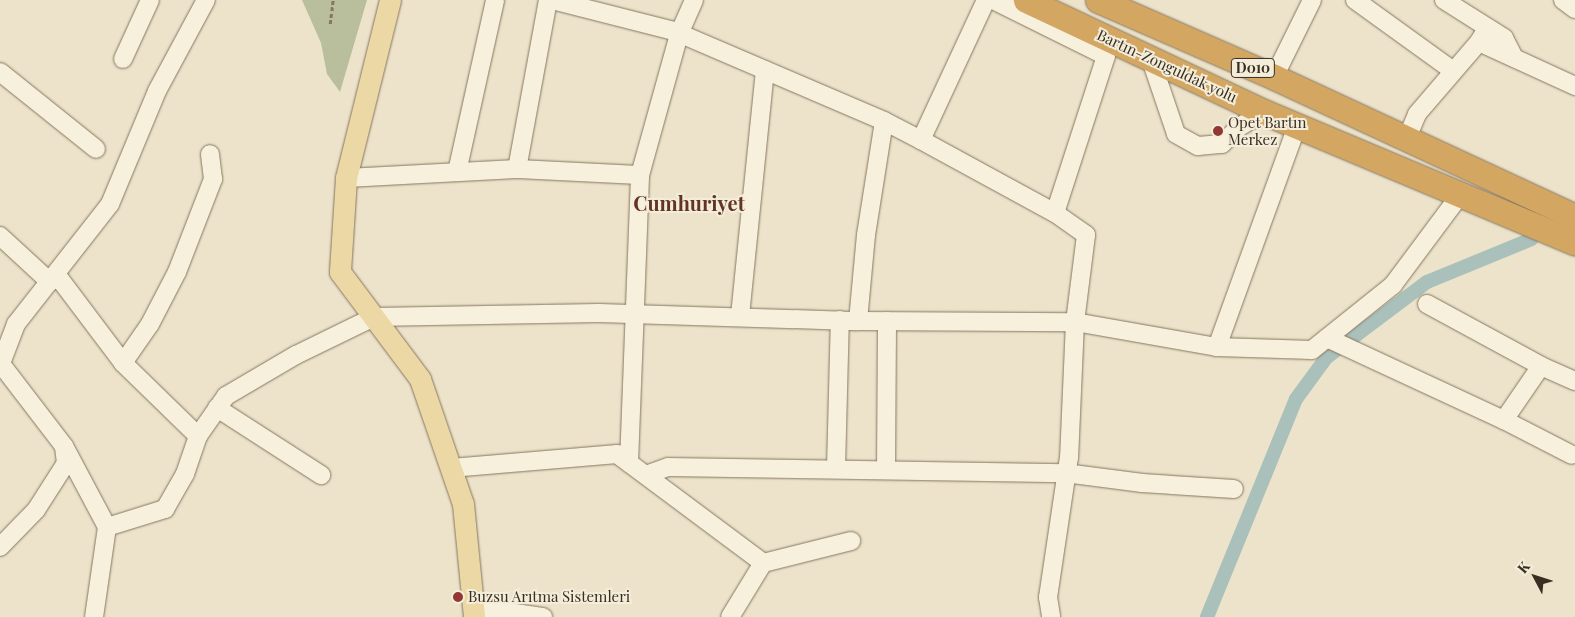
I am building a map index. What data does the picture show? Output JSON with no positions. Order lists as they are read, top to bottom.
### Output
{
  "streets": {
    "highway": ["Bartın-Zonguldak yolu", "D010"]
  },
  "districts": ["Cumhuriyet"],
  "places": ["Opet Bartın Merkez", "Buzsu Arıtma Sistemleri"],
  "north": "top left"
}
